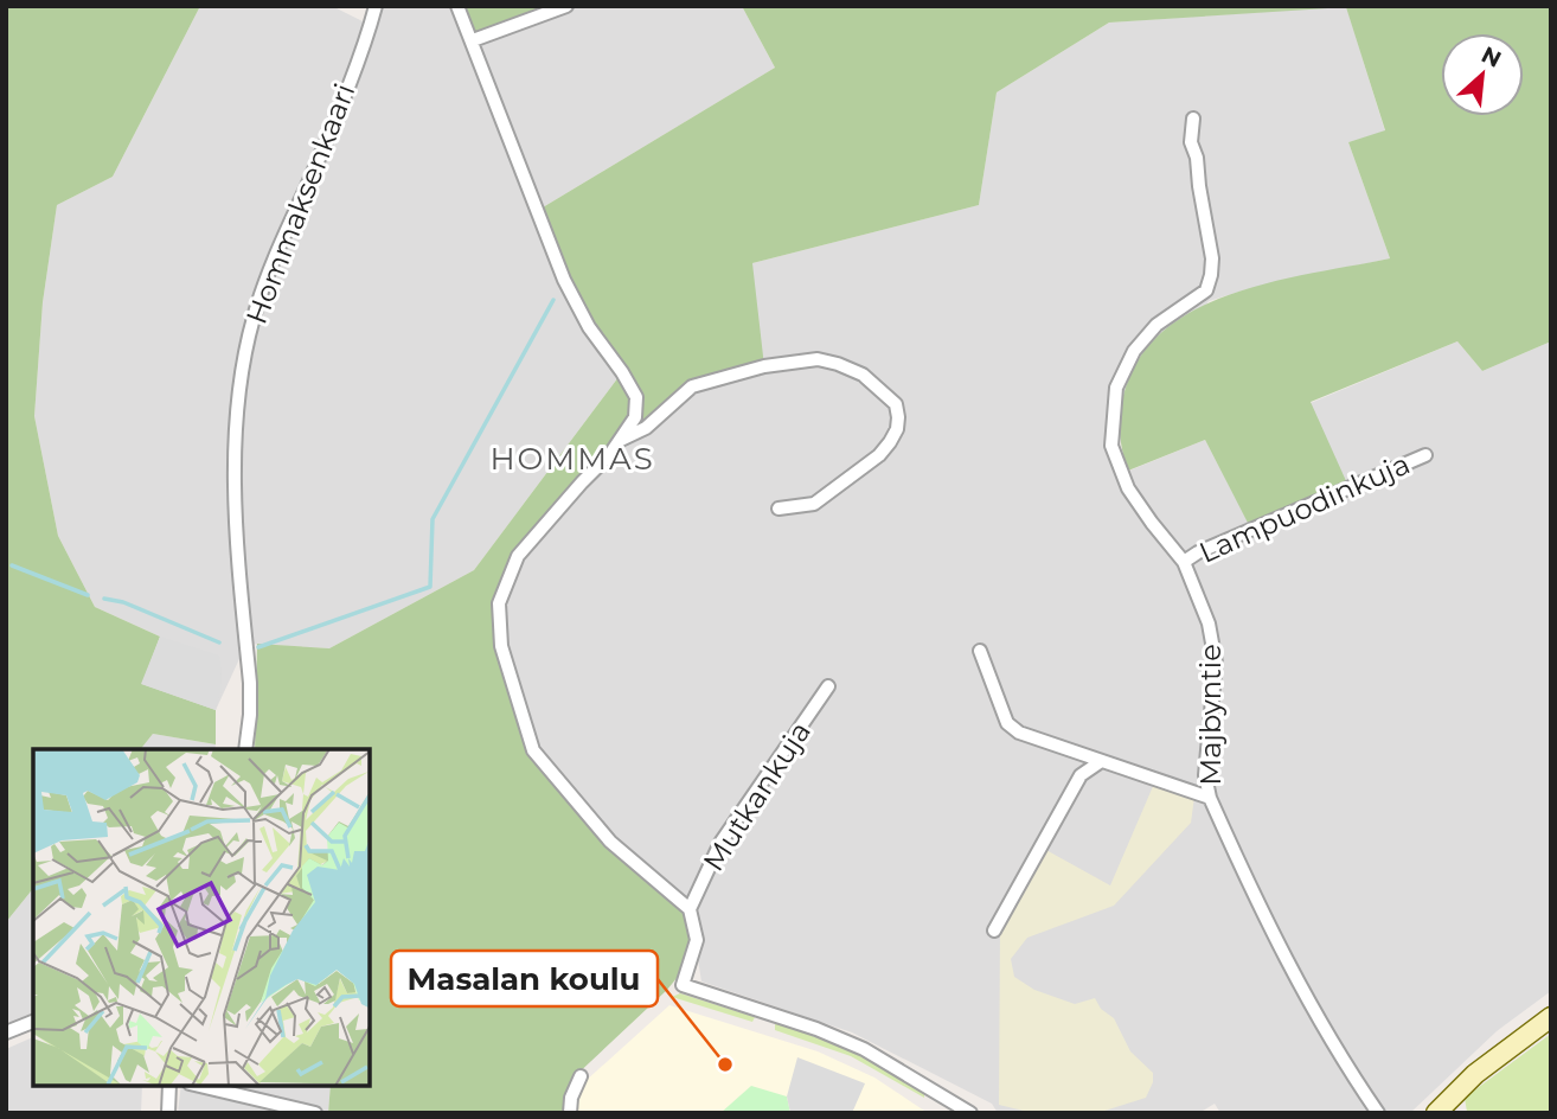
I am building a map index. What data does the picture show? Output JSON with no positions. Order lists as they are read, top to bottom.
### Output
{
  "streets": {
    "street": [
      "Hommaksenkaari",
      "Lampuodinkuja",
      "Majbyntie",
      "Mutkankuja"
    ]
  },
  "crossings": [
    ["Lampuodinkuja", "Majbyntie"]
  ],
  "districts": ["HOMMAS"],
  "places": ["Masalan koulu"],
  "north": "top right"
}
